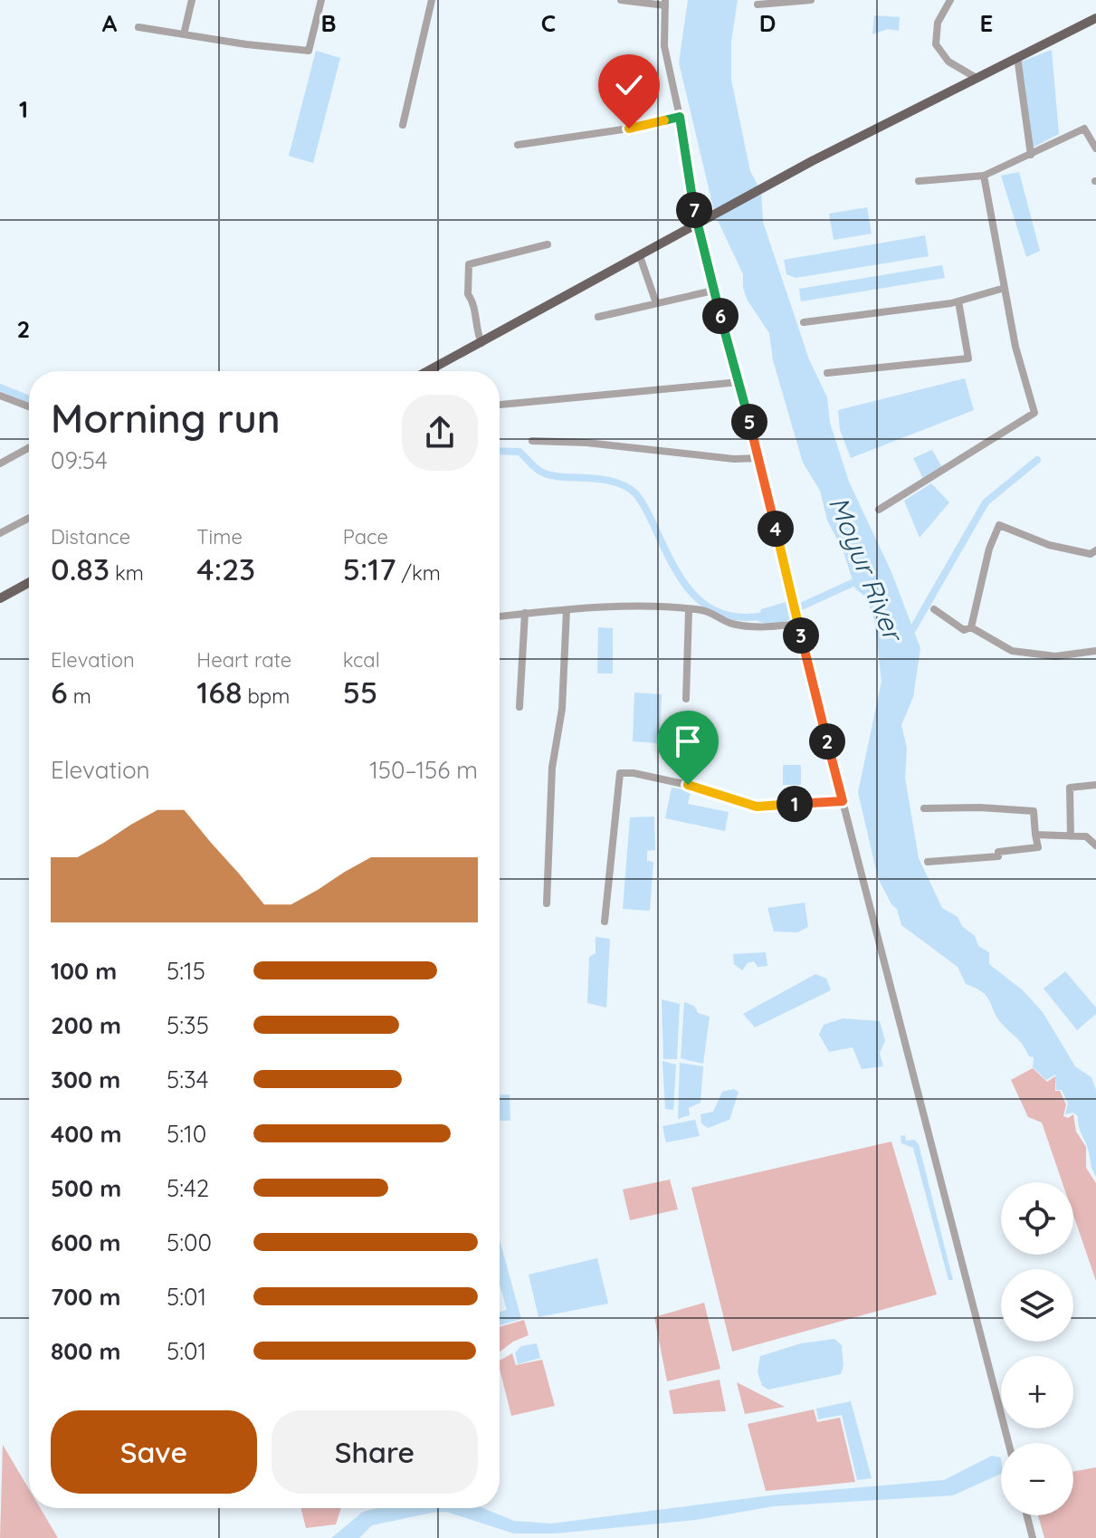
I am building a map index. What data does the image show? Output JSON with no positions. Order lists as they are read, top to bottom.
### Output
{
  "water": ["Moyur River"],
  "page": {
    "pins": [
      "7",
      "6",
      "5",
      "4",
      "3",
      "2",
      "1"
    ],
    "heading": ["Morning run", "09:54"],
    "stats": [
      ["Distance", "0.83 km"],
      ["Time", "4:23"],
      ["Pace", "5:17 /km"],
      ["Elevation", "6 m"],
      ["Heart rate", "168 bpm"],
      ["kcal", "55"]
    ],
    "chart": ["Elevation", "150–156 m"],
    "list": [
      {
        "name": "100 m",
        "note": "5:15"
      },
      {
        "name": "200 m",
        "note": "5:35"
      },
      {
        "name": "300 m",
        "note": "5:34"
      },
      {
        "name": "400 m",
        "note": "5:10"
      },
      {
        "name": "500 m",
        "note": "5:42"
      },
      {
        "name": "600 m",
        "note": "5:00"
      },
      {
        "name": "700 m",
        "note": "5:01"
      },
      {
        "name": "800 m",
        "note": "5:01"
      }
    ],
    "map_buttons": ["+", "−"],
    "buttons": ["Save", "Share"]
  },
  "grid": {
    "columns": [
      "A",
      "B",
      "C",
      "D",
      "E"
    ],
    "rows": ["1", "2"]
  }
}
